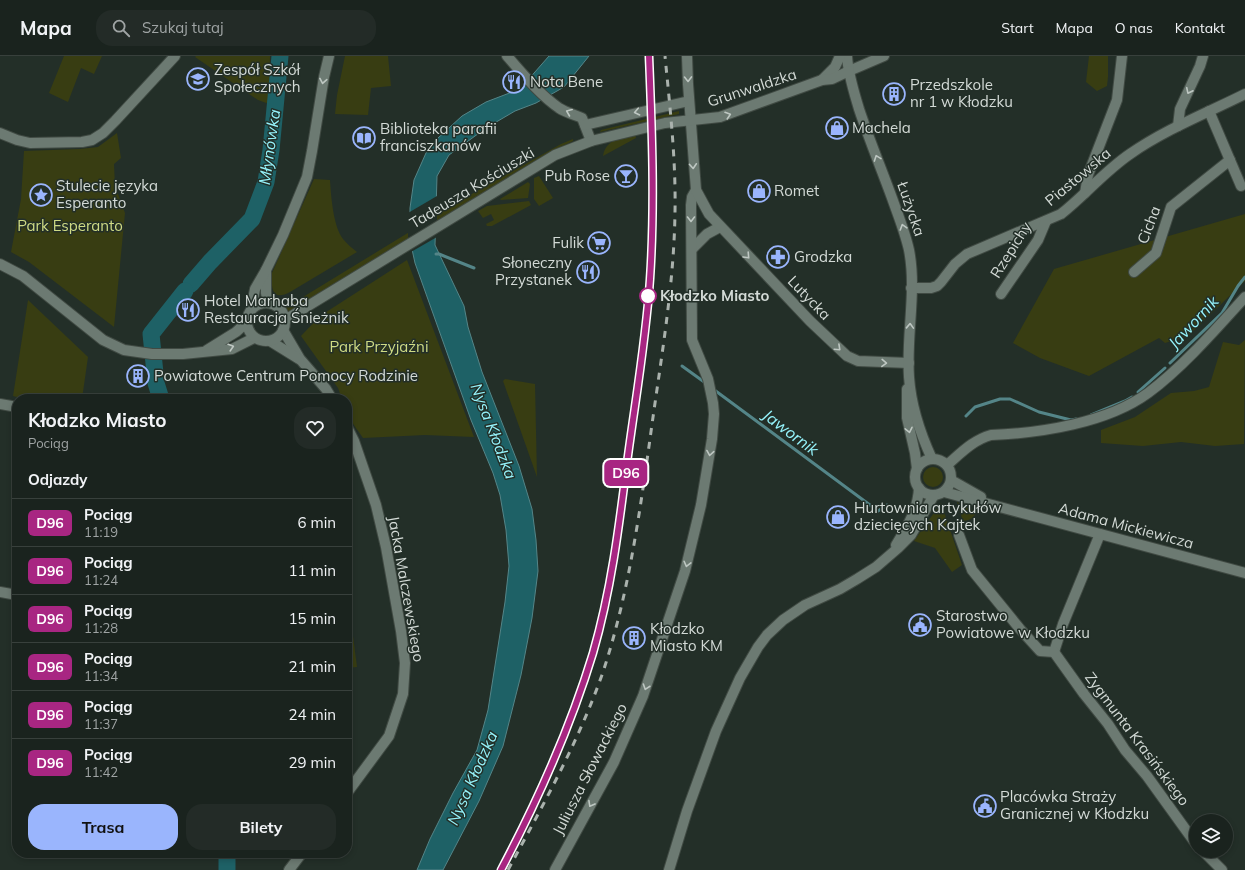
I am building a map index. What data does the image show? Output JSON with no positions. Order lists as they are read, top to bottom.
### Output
{
  "streets": {
    "street": [
      "Grunwaldzka",
      "Piastowska",
      "Tadeusza Kościuszki",
      "Łużycka",
      "Cicha",
      "Rzepichy",
      "Lutycka",
      "Adama Mickiewicza",
      "Jacka Malczewskiego",
      "Zygmunta Krasińskiego",
      "Juliusza Słowackiego"
    ]
  },
  "crossings": [
    ["Grunwaldzka", "Tadeusza Kościuszki"],
    ["Grunwaldzka", "Łużycka"],
    ["Grunwaldzka", "Lutycka"],
    ["Piastowska", "Łużycka"],
    ["Piastowska", "Rzepichy"],
    ["Tadeusza Kościuszki", "Lutycka"],
    ["Łużycka", "Lutycka"],
    ["Lutycka", "Juliusza Słowackiego"]
  ],
  "one_way": [
    "Grunwaldzka",
    "Łużycka",
    "Lutycka",
    "Juliusza Słowackiego"
  ],
  "water": ["Młynówka", "Jawornik", "Nysa Kłodzka"],
  "parks": ["Park Esperanto", "Park Przyjaźni"],
  "places": {
    "school or university": ["Zespół Szkół Społecznych"],
    "restaurant": ["Nota Bene", "Słoneczny Przystanek", "Hotel Marhaba Restauracja Śnieżnik"],
    "building": ["Przedszkole nr 1 w Kłodzku", "Powiatowe Centrum Pomocy Rodzinie", "Kłodzko Miasto KM"],
    "shop": ["Machela", "Romet", "Hurtownia artykułów dziecięcych Kajtek"],
    "library": ["Biblioteka parafii franciszkanów"],
    "bar": ["Pub Rose"],
    "place": ["Stulecie języka Esperanto"],
    "supermarket": ["Fulik"],
    "pharmacy": ["Grodzka"],
    "other": ["Kłodzko Miasto"],
    "public building": ["Starostwo Powiatowe w Kłodzku", "Placówka Straży Granicznej w Kłodzku"]
  },
  "page": {
    "header": "Mapa",
    "search": "Szukaj tutaj",
    "nav": [
      "Start",
      "Mapa",
      "O nas",
      "Kontakt"
    ],
    "on_map": "D96",
    "heading": [
      ["Kłodzko Miasto", "Pociąg"],
      "Odjazdy"
    ],
    "list": [
      {
        "mark": "D96",
        "name": "Pociąg",
        "note": "11:19",
        "value": "6 min"
      },
      {
        "mark": "D96",
        "name": "Pociąg",
        "note": "11:24",
        "value": "11 min"
      },
      {
        "mark": "D96",
        "name": "Pociąg",
        "note": "11:28",
        "value": "15 min"
      },
      {
        "mark": "D96",
        "name": "Pociąg",
        "note": "11:34",
        "value": "21 min"
      },
      {
        "mark": "D96",
        "name": "Pociąg",
        "note": "11:37",
        "value": "24 min"
      },
      {
        "mark": "D96",
        "name": "Pociąg",
        "note": "11:42",
        "value": "29 min"
      }
    ],
    "buttons": ["Trasa", "Bilety"]
  }
}
